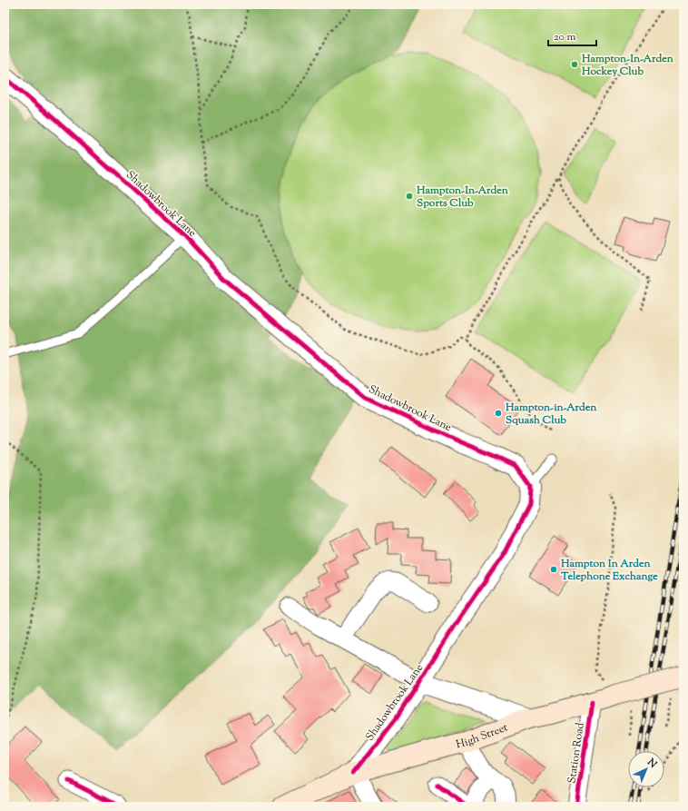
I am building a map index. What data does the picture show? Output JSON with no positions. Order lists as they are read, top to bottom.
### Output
{
  "streets": {
    "main road": ["High Street"],
    "street": ["Shadowbrook Lane", "Station Road"]
  },
  "crossings": [
    ["Shadowbrook Lane", "High Street"],
    ["High Street", "Station Road"]
  ],
  "places": [
    "Hampton-In-Arden Hockey Club",
    "Hampton-In-Arden Sports Club",
    "Hampton-in-Arden Squash Club",
    "Hampton In Arden Telephone Exchange"
  ],
  "scale_bar": "20 m",
  "north": "top right"
}
